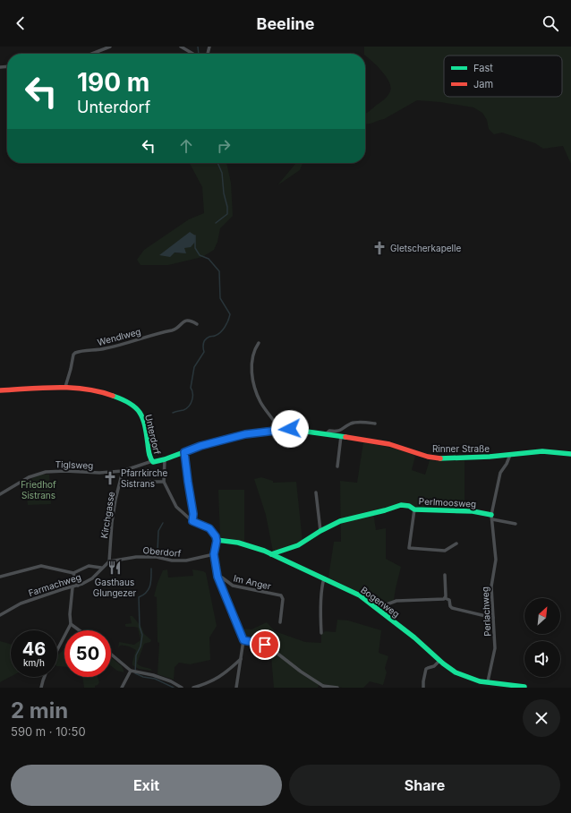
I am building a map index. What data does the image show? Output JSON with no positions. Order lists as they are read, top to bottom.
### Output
{
  "streets": {
    "main road": [
      "Unterdorf",
      "Rinner Straße",
      "Perlmoosweg",
      "Bogenweg"
    ],
    "street": [
      "Wendlweg",
      "Tiglsweg",
      "Kirchgasse",
      "Oberdorf",
      "Im Anger",
      "Farmachweg",
      "Perlachweg"
    ]
  },
  "crossings": [
    ["Wendlweg", "Unterdorf"],
    ["Unterdorf", "Rinner Straße"],
    ["Unterdorf", "Tiglsweg"],
    ["Unterdorf", "Bogenweg"],
    ["Rinner Straße", "Perlachweg"],
    ["Tiglsweg", "Kirchgasse"],
    ["Perlmoosweg", "Bogenweg"],
    ["Perlmoosweg", "Perlachweg"],
    ["Kirchgasse", "Oberdorf"],
    ["Kirchgasse", "Farmachweg"],
    ["Oberdorf", "Farmachweg"],
    ["Bogenweg", "Perlachweg"]
  ],
  "parks": ["Friedhof Sistrans"],
  "places": {
    "church": ["Gletscherkapelle", "Pfarrkirche Sistrans"],
    "restaurant": ["Gasthaus Glungezer"]
  },
  "legend": ["Fast", "Jam"],
  "north": "top right",
  "page": {
    "header": "Beeline",
    "turn": ["190 m", "Unterdorf"],
    "speed": "46 km/h",
    "limit": "50",
    "heading": ["2 min", "590 m · 10:50"],
    "buttons": ["Exit", "Share"]
  }
}
